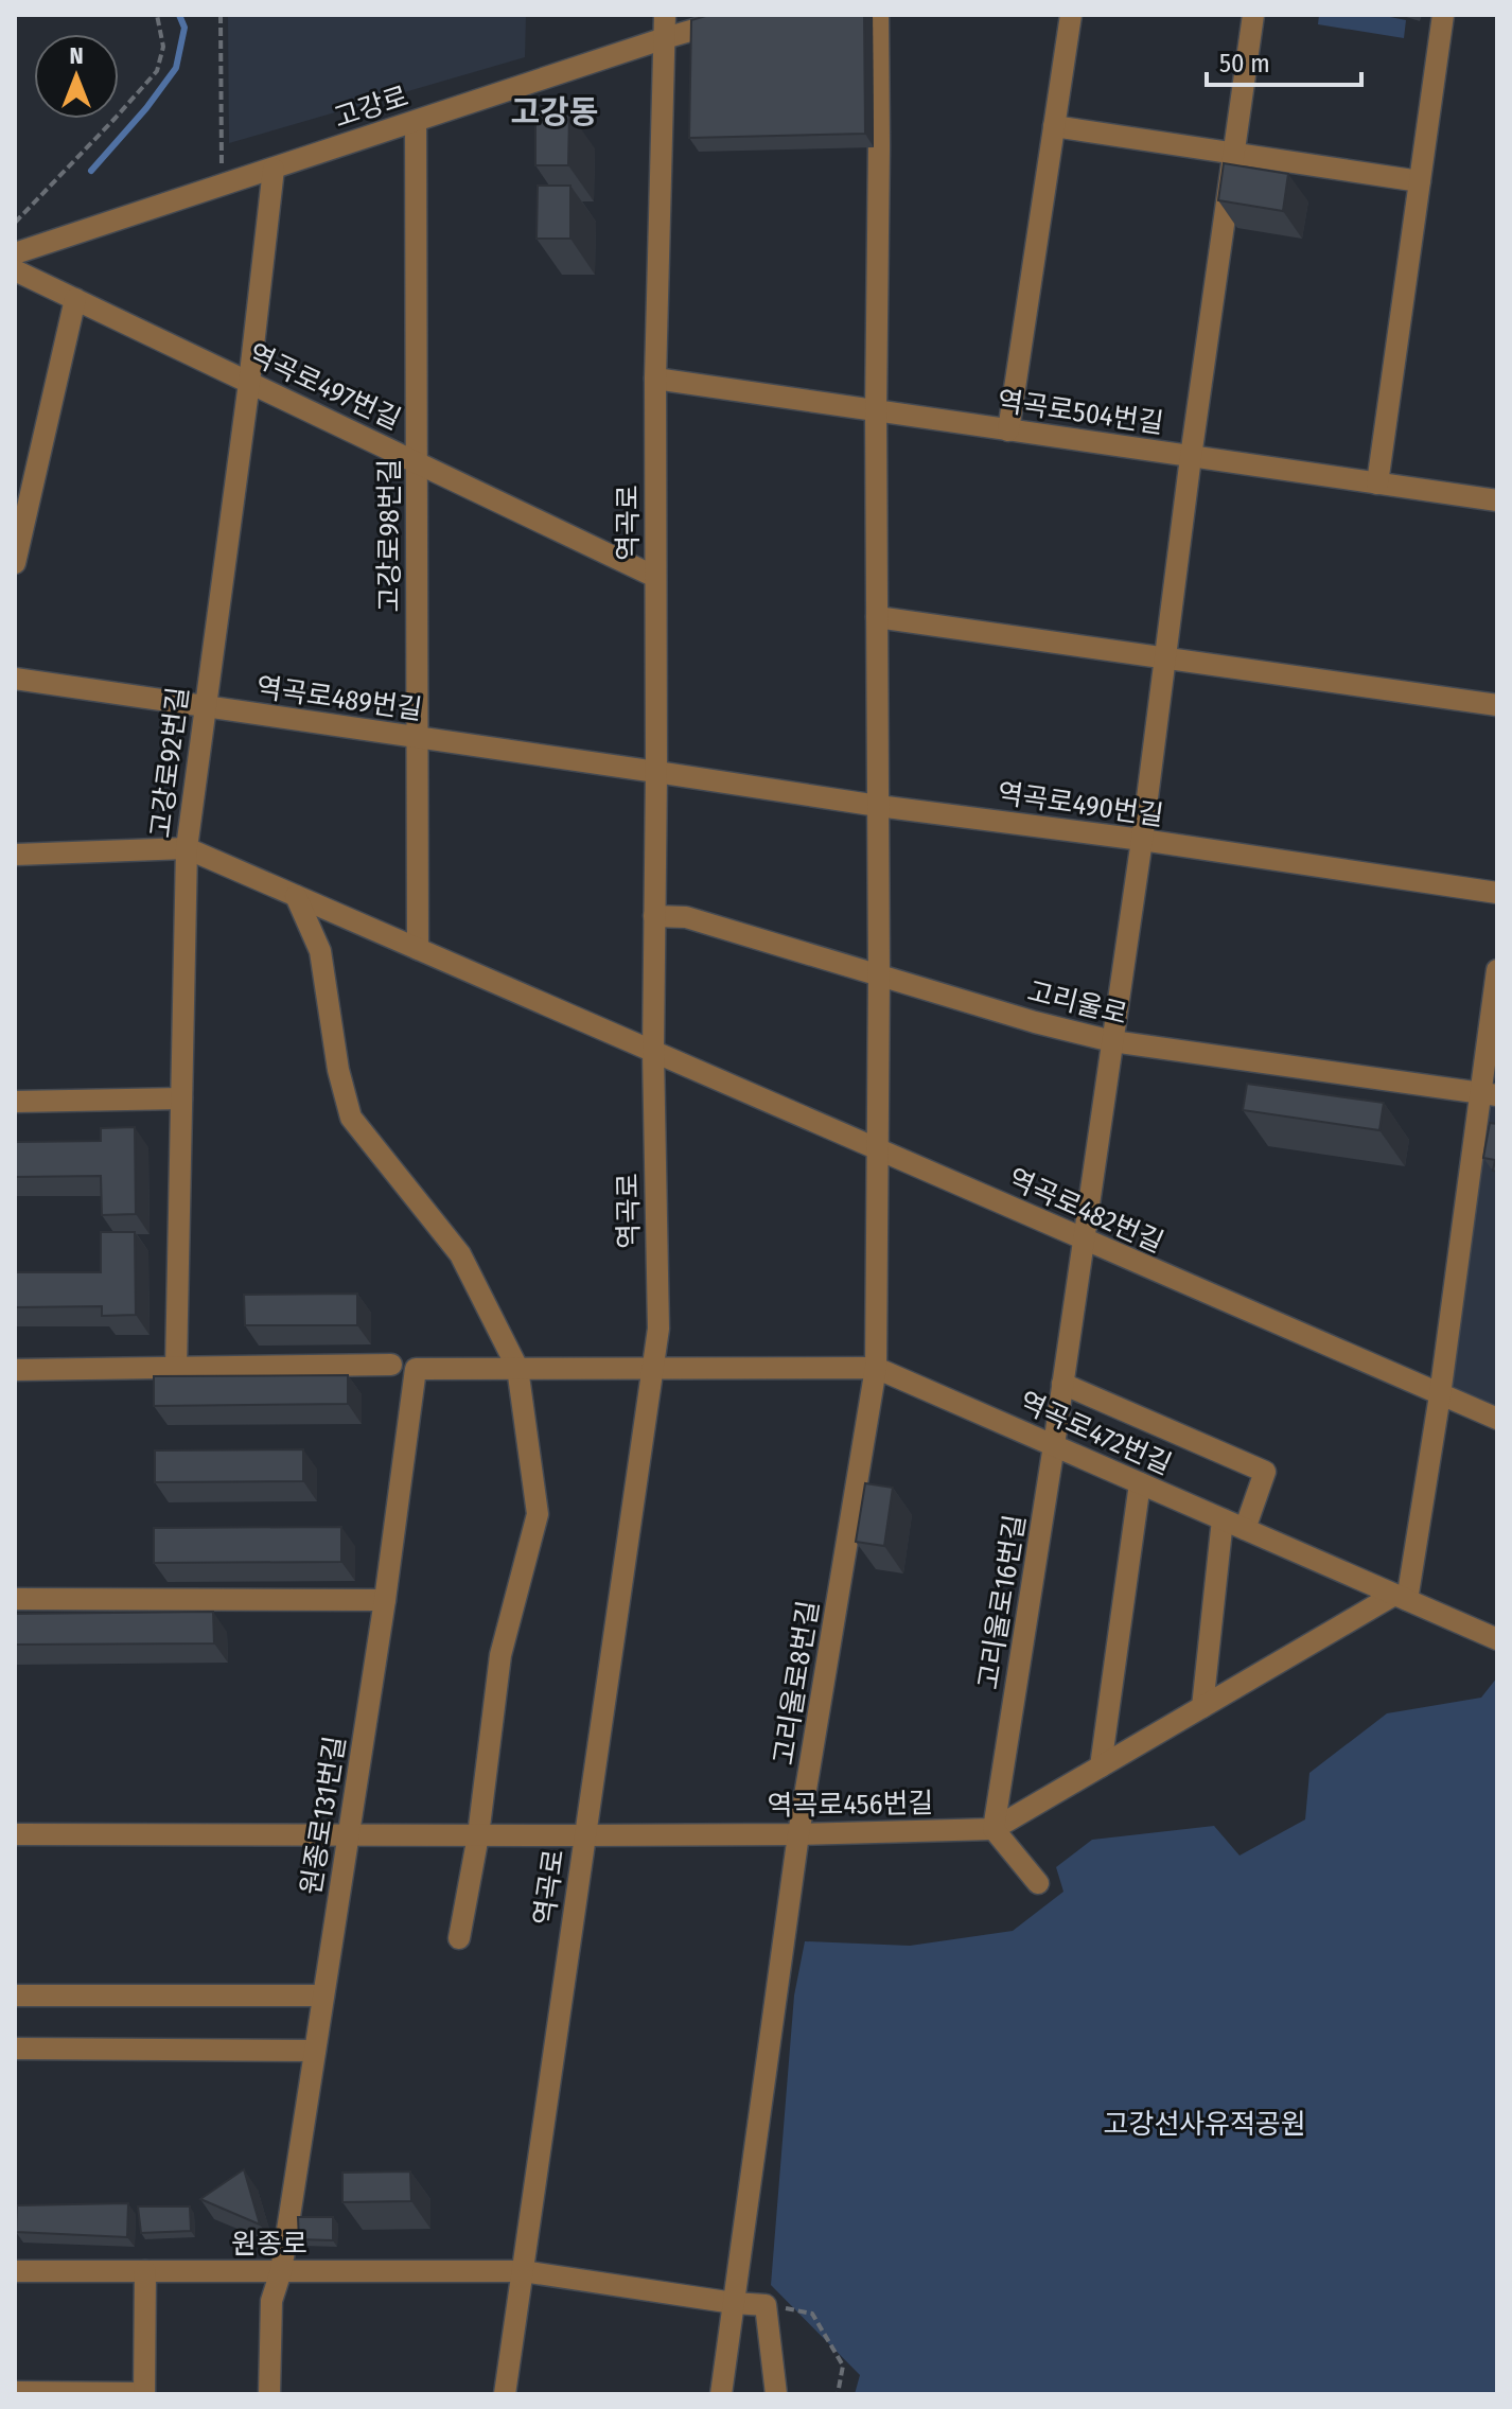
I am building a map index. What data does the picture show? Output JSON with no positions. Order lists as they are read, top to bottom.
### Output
{
  "streets": {
    "street": [
      "고강로",
      "역곡로497번길",
      "역곡로504번길",
      "역곡로",
      "고강로98번길",
      "역곡로489번길",
      "고강로92번길",
      "역곡로490번길",
      "고리울로",
      "역곡로482번길",
      "역곡로472번길",
      "고리울로16번길",
      "고리울로8번길",
      "역곡로456번길",
      "원종로131번길",
      "원종로"
    ]
  },
  "crossings": [
    ["고강로", "역곡로"],
    ["고강로", "고강로98번길"],
    ["고강로", "고강로92번길"],
    ["역곡로497번길", "역곡로"],
    ["역곡로497번길", "고강로98번길"],
    ["역곡로497번길", "고강로92번길"],
    ["역곡로504번길", "역곡로"],
    ["역곡로504번길", "고리울로16번길"],
    ["역곡로504번길", "고리울로8번길"],
    ["역곡로", "역곡로489번길"],
    ["역곡로", "역곡로490번길"],
    ["역곡로", "고리울로"],
    ["역곡로", "역곡로482번길"],
    ["역곡로", "역곡로472번길"],
    ["역곡로", "역곡로456번길"],
    ["역곡로", "원종로"],
    ["고강로98번길", "역곡로489번길"],
    ["고강로98번길", "역곡로482번길"],
    ["역곡로489번길", "고강로92번길"],
    ["역곡로489번길", "역곡로490번길"],
    ["고강로92번길", "역곡로482번길"],
    ["역곡로490번길", "고리울로16번길"],
    ["역곡로490번길", "고리울로8번길"],
    ["고리울로", "고리울로16번길"],
    ["고리울로", "고리울로8번길"],
    ["역곡로482번길", "고리울로16번길"],
    ["역곡로482번길", "고리울로8번길"],
    ["역곡로472번길", "고리울로16번길"],
    ["역곡로472번길", "고리울로8번길"],
    ["역곡로472번길", "역곡로456번길"],
    ["역곡로472번길", "원종로131번길"],
    ["고리울로16번길", "역곡로456번길"],
    ["고리울로8번길", "역곡로456번길"],
    ["고리울로8번길", "원종로"],
    ["역곡로456번길", "원종로131번길"],
    ["원종로131번길", "원종로"]
  ],
  "districts": ["고강동"],
  "parks": ["고강선사유적공원"],
  "scale_bar": "50 m",
  "north": "top"
}
